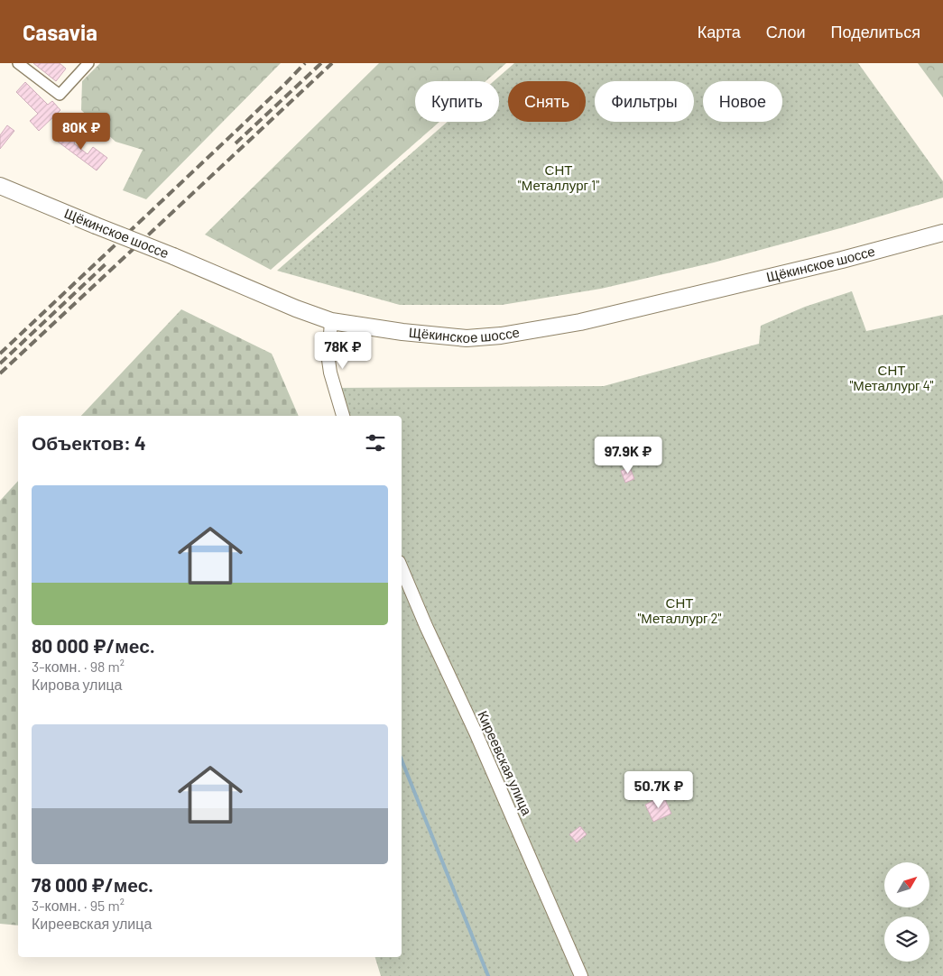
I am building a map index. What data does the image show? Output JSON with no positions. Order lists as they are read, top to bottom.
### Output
{
  "streets": {
    "main road": ["Щёкинское шоссе"],
    "street": ["Киреевская улица"]
  },
  "parks": ["СНТ \"Металлург 1\"", "СНТ \"Металлург 4\"", "СНТ \"Металлург 2\""],
  "north": "top right",
  "page": {
    "header": "Casavia",
    "nav": ["Карта", "Слои", "Поделиться"],
    "chip": [
      "Купить",
      "Снять",
      "Фильтры",
      "Новое"
    ],
    "price": [
      "80K ₽",
      "78K ₽",
      "97.9K ₽",
      "50.7K ₽"
    ],
    "heading": "Объектов: 4",
    "list": [
      {
        "name": "80 000 ₽/мес.",
        "note": "3-комн. · 98 m² · Кирова улица"
      },
      {
        "name": "78 000 ₽/мес.",
        "note": "3-комн. · 95 m² · Киреевская улица"
      }
    ]
  }
}
